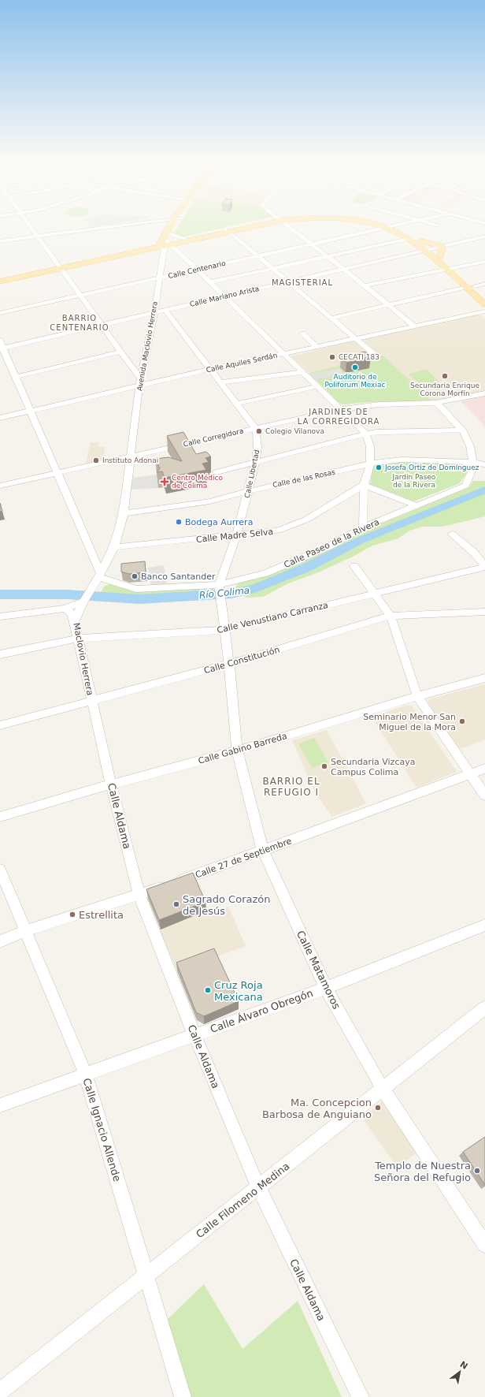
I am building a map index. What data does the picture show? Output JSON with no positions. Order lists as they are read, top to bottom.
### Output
{
  "streets": {
    "main road": ["Avenida Maclovio Herrera"],
    "street": [
      "Calle Centenario",
      "Calle Mariano Arista",
      "Calle Aquiles Serdán",
      "Calle Corregidora",
      "Calle Libertad",
      "Calle de las Rosas",
      "Calle Madre Selva",
      "Calle Paseo de la Rivera",
      "Calle Venustiano Carranza",
      "Maclovio Herrera",
      "Calle Constitución",
      "Calle Gabino Barreda",
      "Calle Aldama",
      "Calle 27 de Septiembre",
      "Calle Matamoros",
      "Calle Álvaro Obregón",
      "Calle Ignacio Allende",
      "Calle Filomeno Medina"
    ]
  },
  "crossings": [
    ["Calle Centenario", "Avenida Maclovio Herrera"],
    ["Calle Mariano Arista", "Avenida Maclovio Herrera"],
    ["Calle Mariano Arista", "Calle Libertad"],
    ["Avenida Maclovio Herrera", "Calle Aquiles Serdán"],
    ["Avenida Maclovio Herrera", "Calle Corregidora"],
    ["Avenida Maclovio Herrera", "Calle de las Rosas"],
    ["Avenida Maclovio Herrera", "Calle Madre Selva"],
    ["Avenida Maclovio Herrera", "Calle Paseo de la Rivera"],
    ["Avenida Maclovio Herrera", "Maclovio Herrera"],
    ["Calle Aquiles Serdán", "Calle Libertad"],
    ["Calle Corregidora", "Calle Libertad"],
    ["Calle Corregidora", "Calle Paseo de la Rivera"],
    ["Calle Libertad", "Calle de las Rosas"],
    ["Calle Libertad", "Calle Madre Selva"],
    ["Calle Libertad", "Calle Paseo de la Rivera"],
    ["Calle Libertad", "Calle Venustiano Carranza"],
    ["Calle Libertad", "Calle Constitución"],
    ["Calle Libertad", "Calle Matamoros"],
    ["Calle de las Rosas", "Calle Paseo de la Rivera"],
    ["Calle Venustiano Carranza", "Maclovio Herrera"],
    ["Maclovio Herrera", "Calle Constitución"],
    ["Maclovio Herrera", "Calle Aldama"],
    ["Calle Constitución", "Calle Aldama"],
    ["Calle Constitución", "Calle Matamoros"],
    ["Calle Gabino Barreda", "Calle Aldama"],
    ["Calle Gabino Barreda", "Calle Matamoros"],
    ["Calle Aldama", "Calle 27 de Septiembre"],
    ["Calle Aldama", "Calle Álvaro Obregón"],
    ["Calle Aldama", "Calle Filomeno Medina"],
    ["Calle 27 de Septiembre", "Calle Matamoros"],
    ["Calle 27 de Septiembre", "Calle Ignacio Allende"],
    ["Calle Matamoros", "Calle Álvaro Obregón"],
    ["Calle Matamoros", "Calle Filomeno Medina"],
    ["Calle Álvaro Obregón", "Calle Ignacio Allende"],
    ["Calle Ignacio Allende", "Calle Filomeno Medina"]
  ],
  "districts": [
    "MAGISTERIAL",
    "BARRIO CENTENARIO",
    "JARDINES DE LA CORREGIDORA",
    "BARRIO EL REFUGIO I"
  ],
  "water": ["Río Colima"],
  "parks": ["Jardín Paseo de la Rivera"],
  "places": {
    "other": [
      "CECATI 183",
      "Auditorio de Poliforum Mexiac",
      "Secundaria Enrique Corona Morfín",
      "Colegio Vilanova",
      "Instituto Adonai",
      "Josefa Ortiz de Domínguez",
      "Bodega Aurrera",
      "Banco Santander",
      "Seminario Menor San Miguel de la Mora",
      "Secundaria Vizcaya Campus Colima",
      "Sagrado Corazón de Jesús",
      "Estrellita",
      "Cruz Roja Mexicana",
      "Ma. Concepcion Barbosa de Anguiano",
      "Templo de Nuestra Señora del Refugio"
    ],
    "health": ["Centro Médico de Colima"]
  },
  "north": "top right"
}
